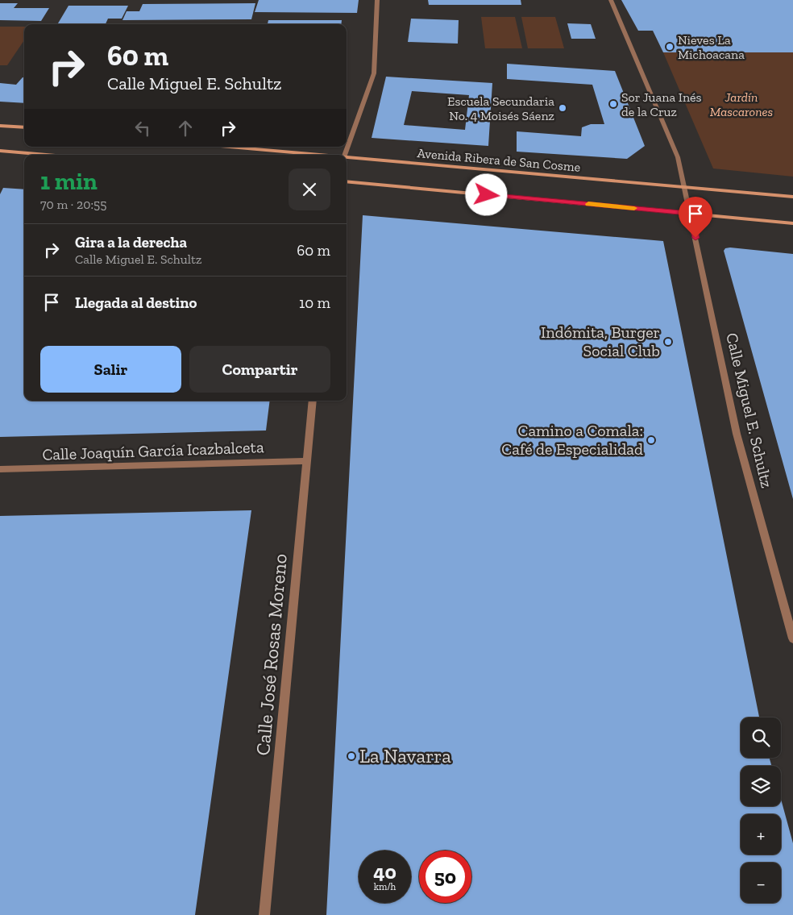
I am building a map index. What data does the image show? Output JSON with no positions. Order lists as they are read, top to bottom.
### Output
{
  "streets": {
    "main road": ["Avenida Ribera de San Cosme"],
    "street": ["Calle Miguel E. Schultz", "Calle Joaquín García Icazbalceta", "Calle José Rosas Moreno"]
  },
  "crossings": [
    ["Avenida Ribera de San Cosme", "Calle Miguel E. Schultz"],
    ["Calle Joaquín García Icazbalceta", "Calle José Rosas Moreno"]
  ],
  "parks": ["Jardín Mascarones"],
  "places": [
    "Nieves La Michoacana",
    "Sor Juana Inés de la Cruz",
    "Escuela Secundaria No. 4 Moisés Sáenz",
    "Indómita, Burger Social Club",
    "Camino a Comala: Café de Especialidad",
    "La Navarra"
  ],
  "page": {
    "turn": ["60 m", "Calle Miguel E. Schultz"],
    "heading": ["1 min", "70 m · 20:55"],
    "list": [
      {
        "name": "Gira a la derecha",
        "note": "Calle Miguel E. Schultz",
        "value": "60 m"
      },
      {
        "name": "Llegada al destino",
        "value": "10 m"
      }
    ],
    "buttons": ["Salir", "Compartir"],
    "map_buttons": ["+", "−"],
    "speed": "40 km/h",
    "limit": "50"
  }
}
